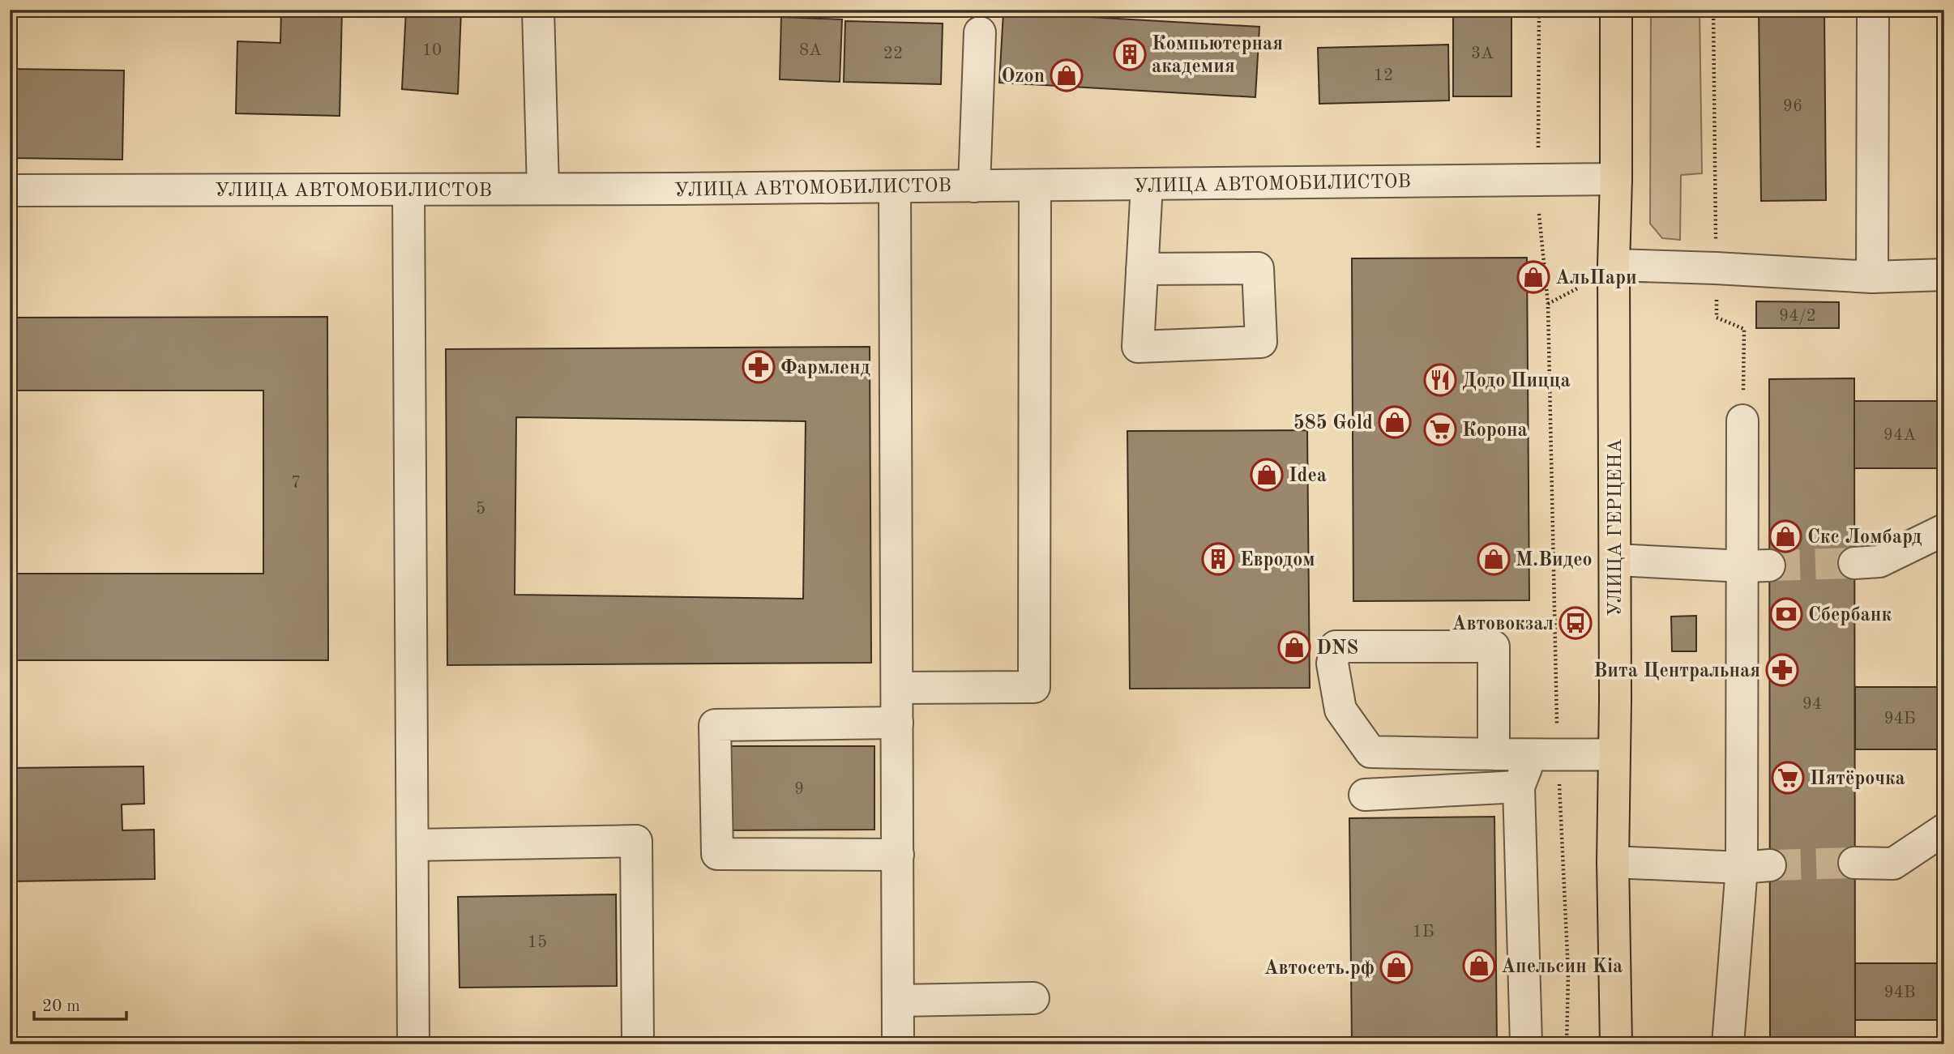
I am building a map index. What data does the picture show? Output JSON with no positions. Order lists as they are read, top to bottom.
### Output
{
  "streets": {
    "main road": ["УЛИЦА ГЕРЦЕНА"],
    "street": ["УЛИЦА АВТОМОБИЛИСТОВ"]
  },
  "crossings": [
    ["УЛИЦА АВТОМОБИЛИСТОВ", "УЛИЦА ГЕРЦЕНА"]
  ],
  "places": {
    "building": ["Компьютерная академия", "Евродом"],
    "shop": [
      "Ozon",
      "АльПари",
      "585 Gold",
      "Idea",
      "Скс Ломбард",
      "М.Видео",
      "DNS",
      "Апельсин Kia",
      "Автосеть.рф"
    ],
    "pharmacy": ["Фармленд", "Вита Центральная"],
    "restaurant": ["Додо Пицца"],
    "supermarket": ["Корона", "Пятёрочка"],
    "bank": ["Сбербанк"],
    "bus stop": ["Автовокзал"]
  },
  "house_numbers": [
    "10",
    "8А",
    "22",
    "3А",
    "12",
    "96",
    "94/2",
    "94А",
    "7",
    "5",
    "94",
    "94Б",
    "9",
    "1Б",
    "15",
    "94В"
  ],
  "scale_bar": "20 m"
}
